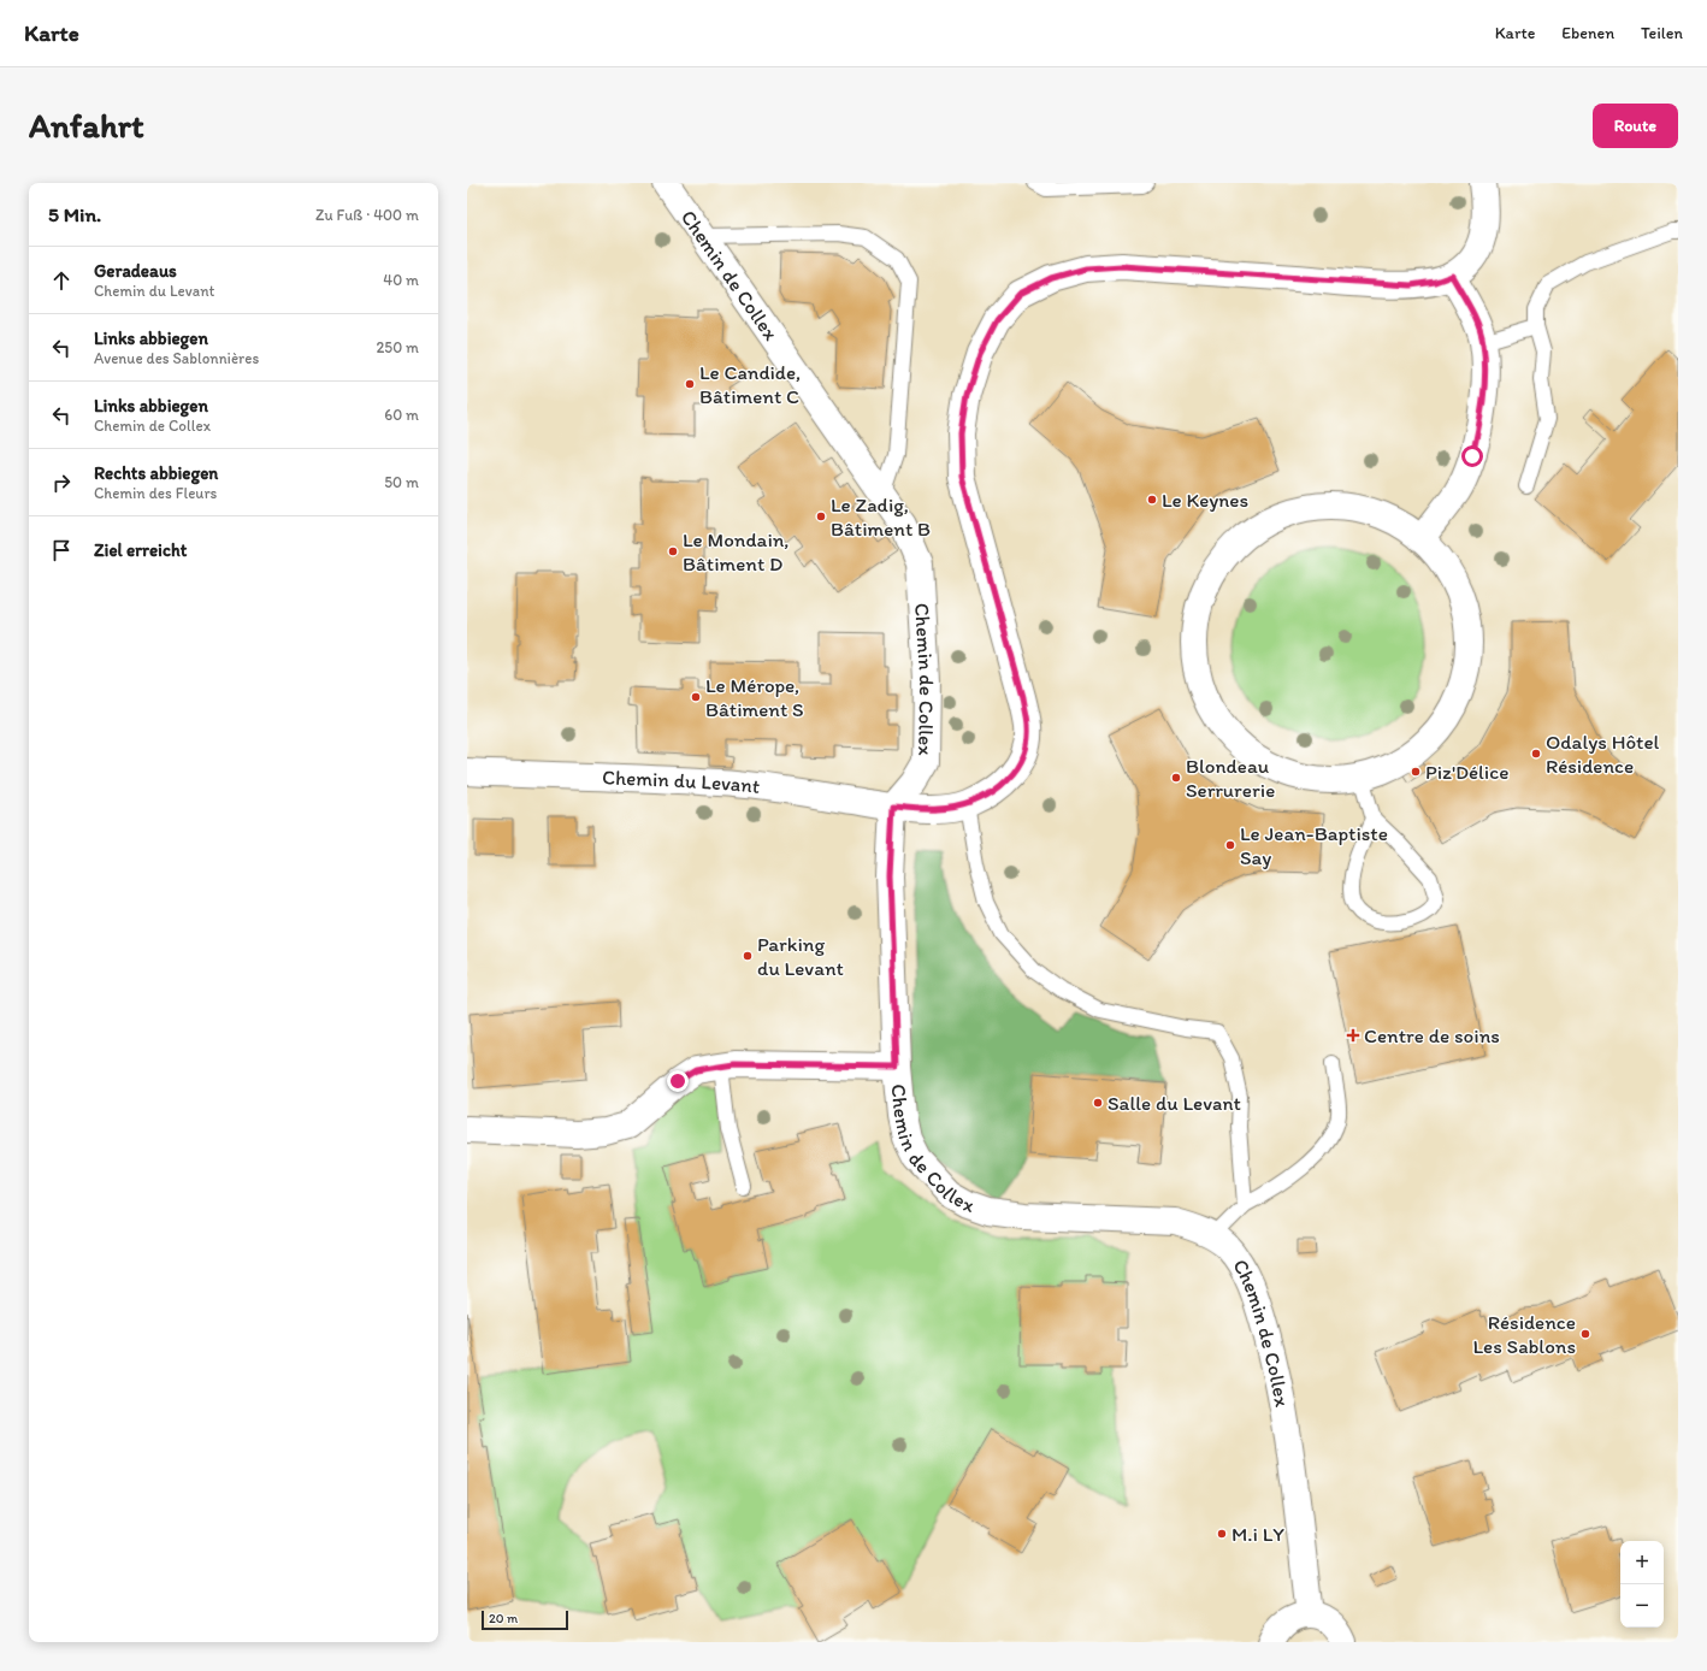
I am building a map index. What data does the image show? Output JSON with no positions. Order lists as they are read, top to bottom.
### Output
{
  "streets": {
    "street": ["Chemin de Collex", "Chemin du Levant"]
  },
  "crossings": [
    ["Chemin de Collex", "Chemin du Levant"]
  ],
  "places": {
    "other": [
      "Le Candide, Bâtiment C",
      "Le Keynes",
      "Le Zadig, Bâtiment B",
      "Le Mondain, Bâtiment D",
      "Le Mérope, Bâtiment S",
      "Odalys Hôtel Résidence",
      "Piz'Délice",
      "Blondeau Serrurerie",
      "Le Jean-Baptiste Say",
      "Parking du Levant",
      "Salle du Levant",
      "Résidence Les Sablons",
      "M.i LY"
    ],
    "health": ["Centre de soins"]
  },
  "scale_bar": "20 m",
  "page": {
    "header": "Karte",
    "nav": ["Karte", "Ebenen", "Teilen"],
    "buttons": "Route",
    "title": "Anfahrt",
    "heading": ["5 Min.", "Zu Fuß · 400 m"],
    "list": [
      ["Geradeaus", "Chemin du Levant", "40 m"],
      ["Links abbiegen", "Avenue des Sablonnières", "250 m"],
      ["Links abbiegen", "Chemin de Collex", "60 m"],
      ["Rechts abbiegen", "Chemin des Fleurs", "50 m"],
      "Ziel erreicht"
    ],
    "map_buttons": ["+", "−"],
    "scale": "20 m"
  }
}
